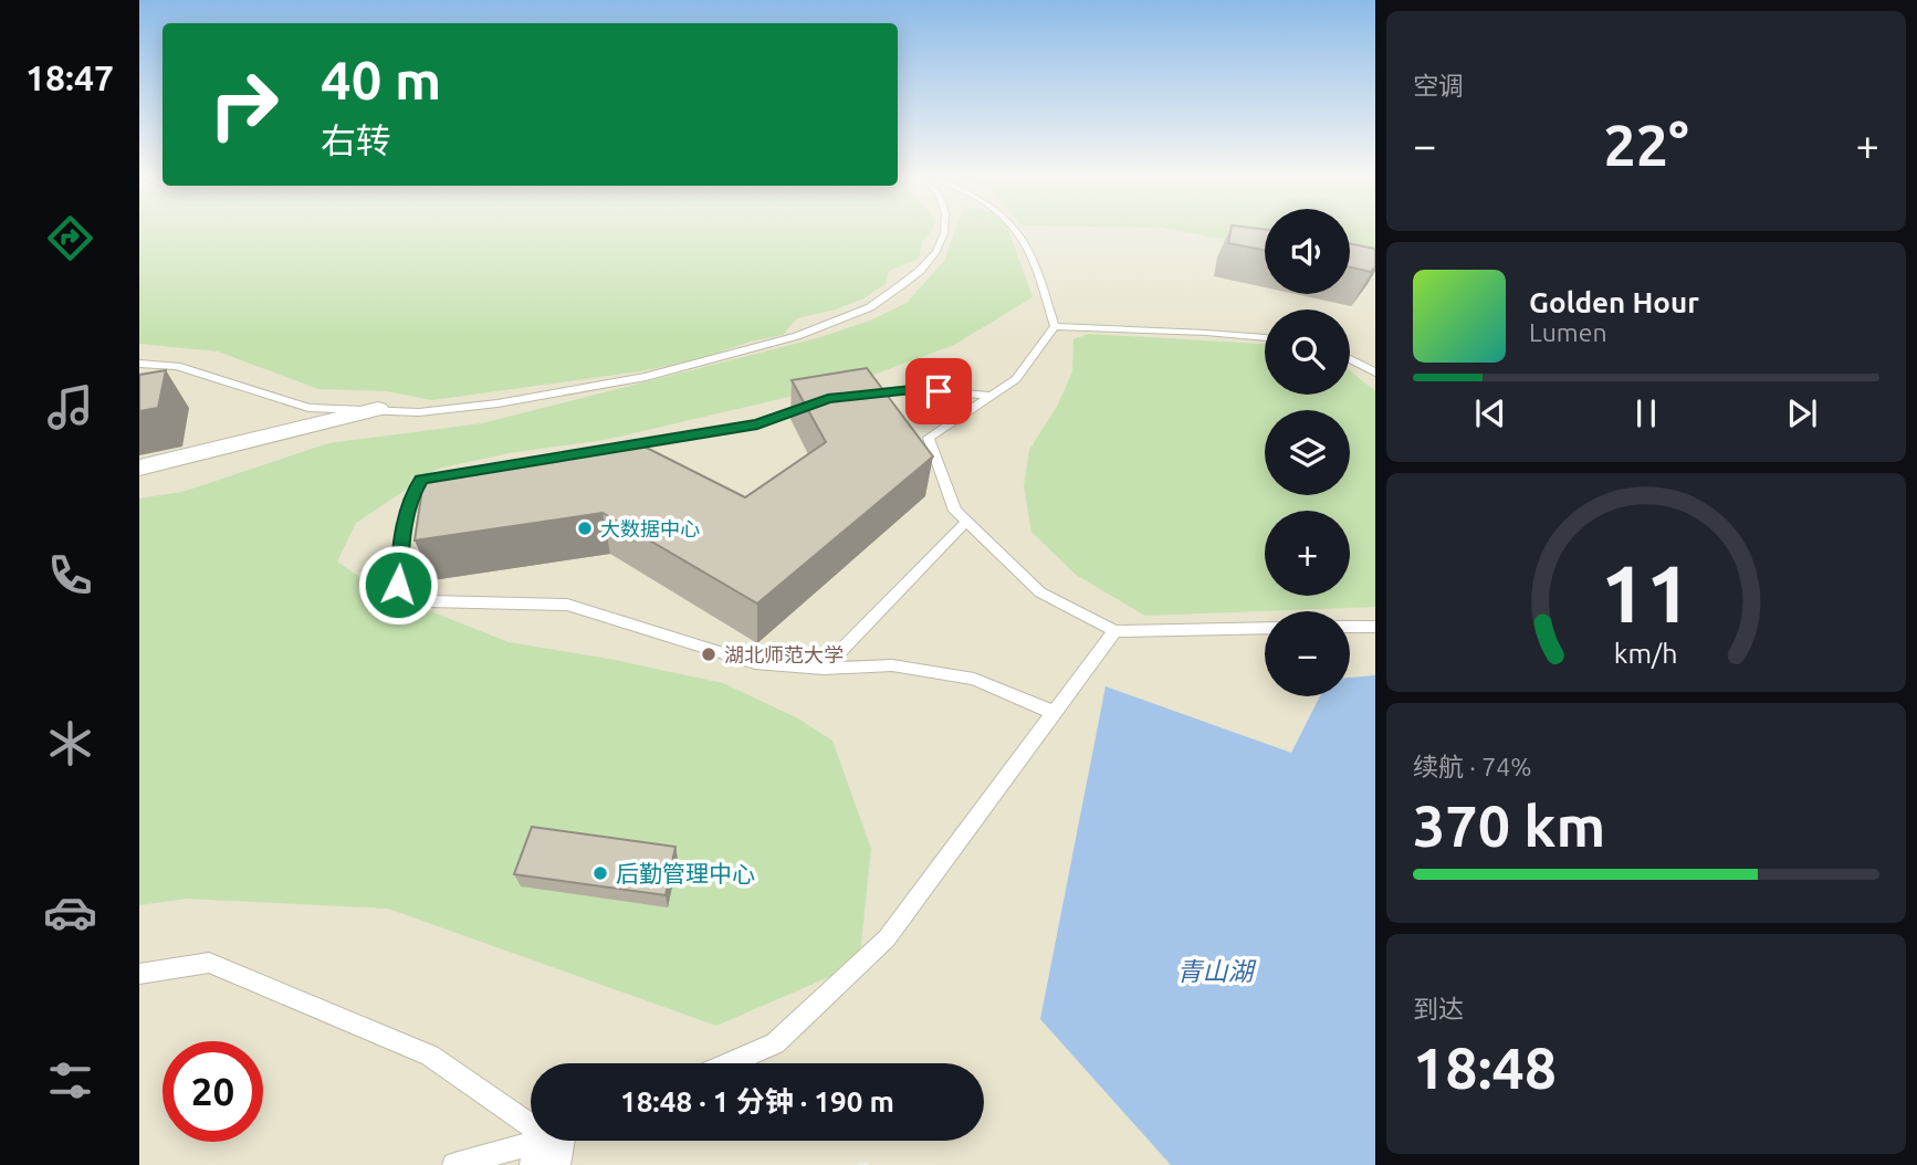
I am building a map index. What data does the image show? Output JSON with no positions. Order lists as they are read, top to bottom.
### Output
{
  "water": ["青山湖"],
  "places": ["大数据中心", "湖北师范大学", "后勤管理中心"],
  "page": {
    "tabs": "18:47",
    "tile": [
      "空调",
      ["续航 · 74%", "370 km"],
      ["到达", "18:48"]
    ],
    "turn": ["40 m", "右转"],
    "heat": ["−", "22°", "+"],
    "map_buttons": ["+", "−"],
    "song": ["Golden Hour", "Lumen"],
    "limit": "20",
    "trip": "18:48 · 1 分钟 · 190 m",
    "gauge": ["11", "km/h"]
  }
}
